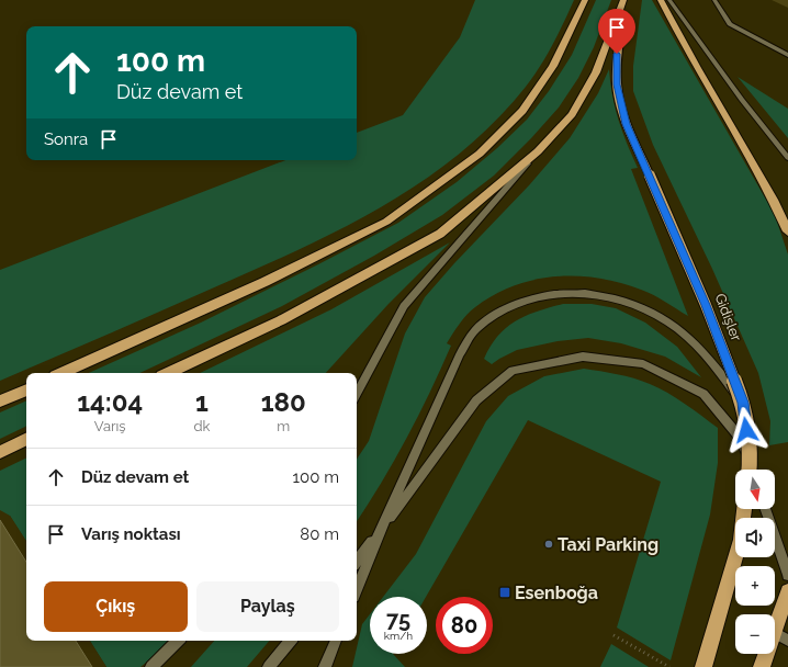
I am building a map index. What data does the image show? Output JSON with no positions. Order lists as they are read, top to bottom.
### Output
{
  "streets": {
    "highway": ["Gidişler"]
  },
  "places": {
    "other": ["Taxi Parking"],
    "transit": ["Esenboğa"]
  },
  "north": "bottom",
  "page": {
    "turn": ["100 m", "Düz devam et"],
    "then": "Sonra",
    "eta": [
      "14:04",
      "Varış",
      "1",
      "dk",
      "180",
      "m"
    ],
    "list": [
      {
        "name": "Düz devam et",
        "value": "100 m"
      },
      {
        "name": "Varış noktası",
        "value": "80 m"
      }
    ],
    "map_buttons": ["+", "−"],
    "buttons": ["Çıkış", "Paylaş"],
    "speed": "75 km/h",
    "limit": "80"
  }
}
